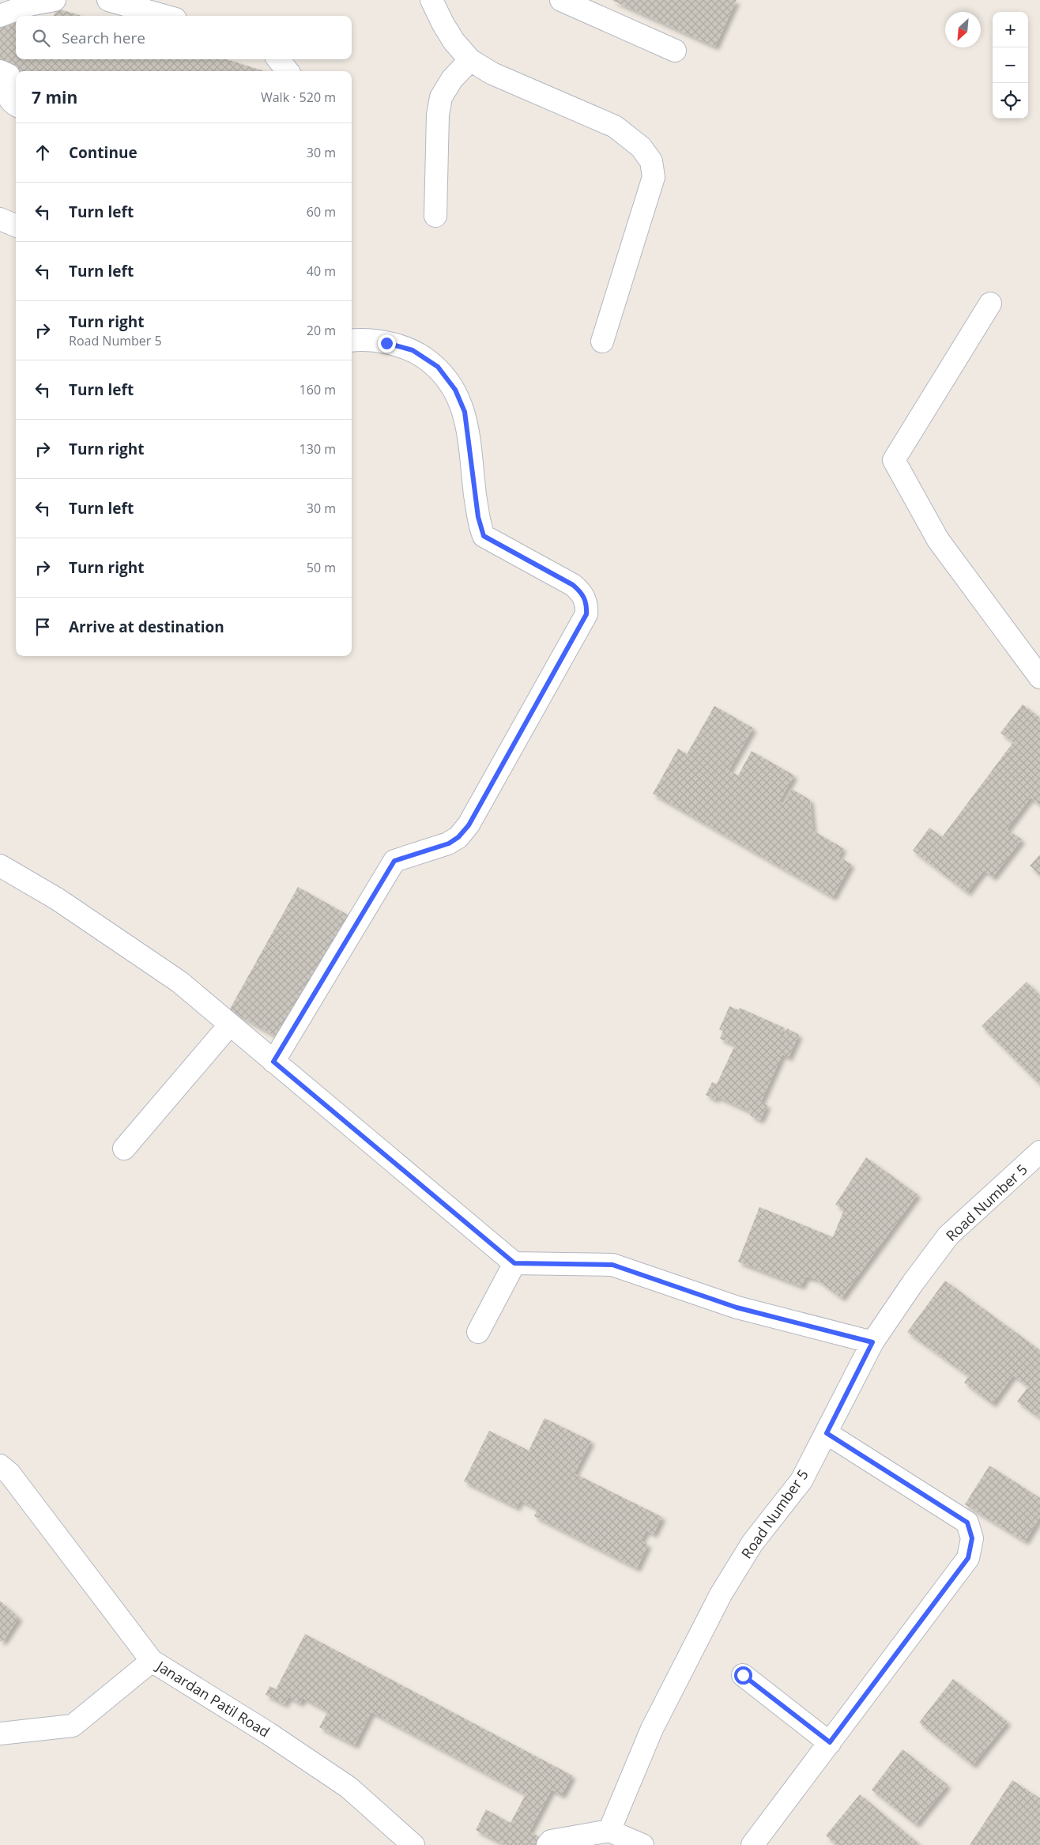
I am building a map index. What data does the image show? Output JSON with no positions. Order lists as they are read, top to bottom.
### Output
{
  "streets": {
    "street": ["Road Number 5", "Janardan Patil Road"]
  },
  "north": "bottom left",
  "page": {
    "map_buttons": ["+", "−"],
    "search": "Search here",
    "heading": ["7 min", "Walk · 520 m"],
    "list": [
      ["Continue", "30 m"],
      ["Turn left", "60 m"],
      ["Turn left", "40 m"],
      ["Turn right", "Road Number 5", "20 m"],
      ["Turn left", "160 m"],
      ["Turn right", "130 m"],
      ["Turn left", "30 m"],
      ["Turn right", "50 m"],
      "Arrive at destination"
    ]
  }
}
